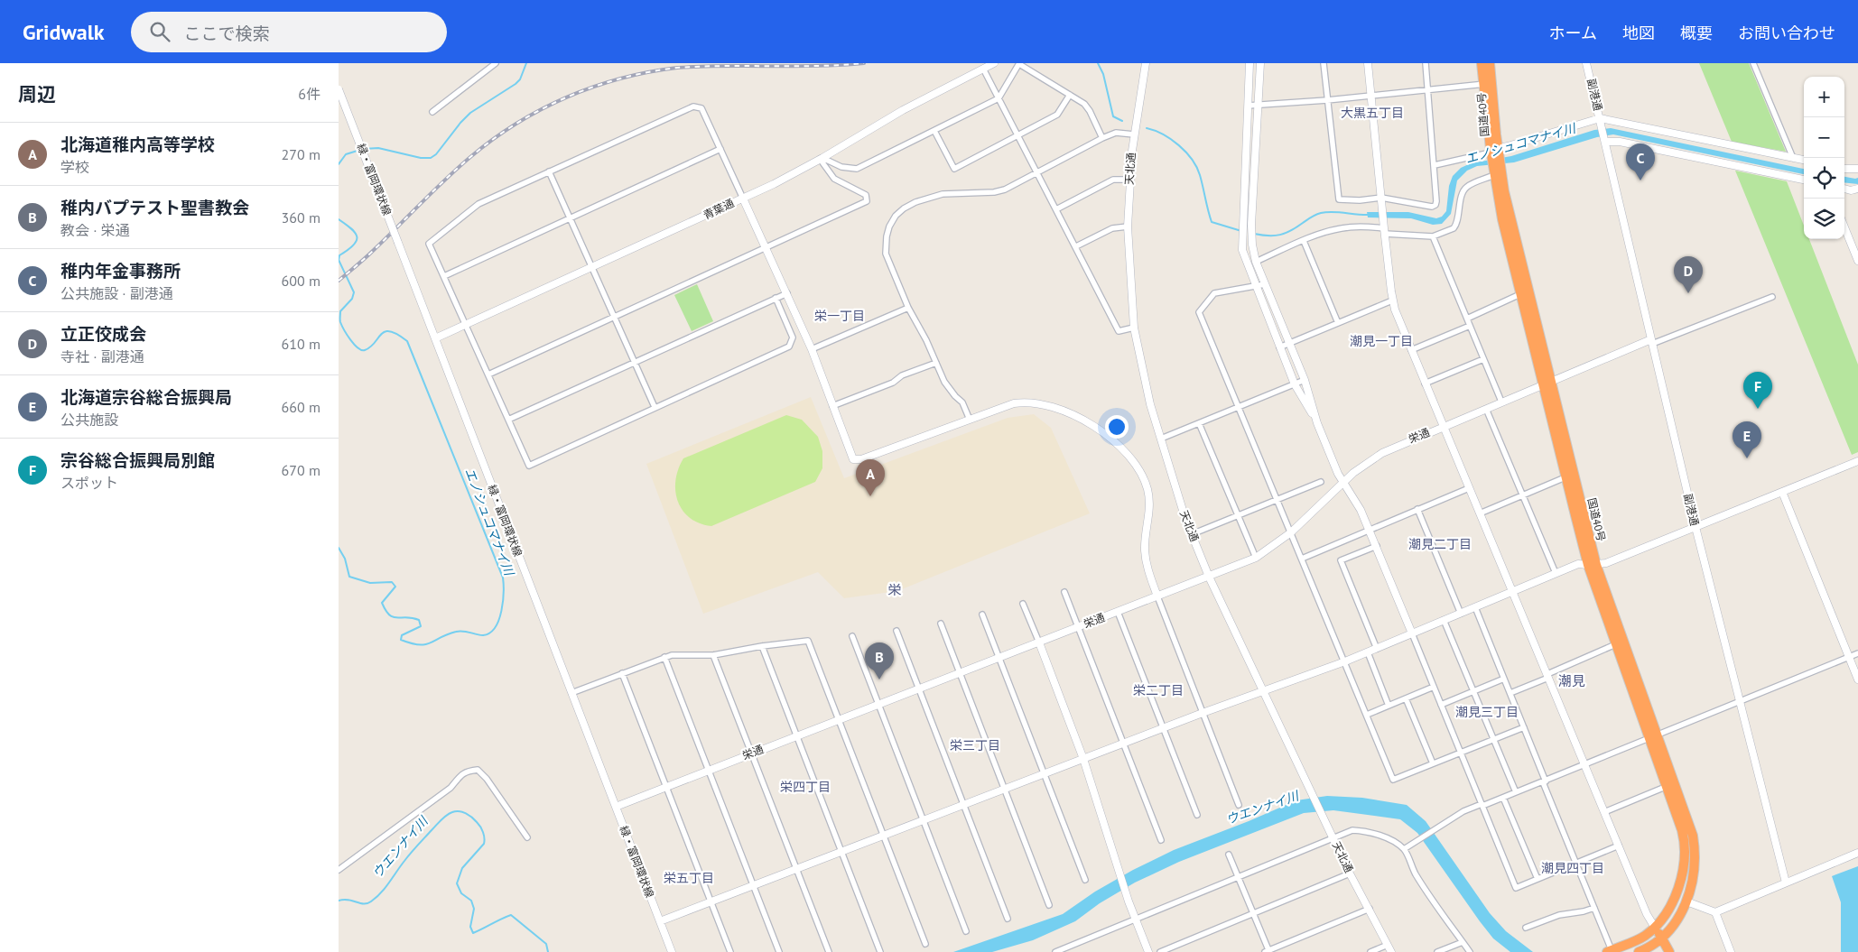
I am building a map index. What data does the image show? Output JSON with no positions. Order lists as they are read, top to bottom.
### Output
{
  "streets": {
    "highway": ["国道40号"],
    "street": [
      "副港通",
      "天北通",
      "緑・富岡環状線",
      "青葉通",
      "栄通"
    ]
  },
  "crossings": [
    ["副港通", "栄通"],
    ["国道40号", "栄通"],
    ["天北通", "栄通"],
    ["緑・富岡環状線", "青葉通"],
    ["緑・富岡環状線", "栄通"]
  ],
  "districts": [
    "大黒五丁目",
    "栄一丁目",
    "潮見一丁目",
    "潮見二丁目",
    "栄",
    "潮見",
    "栄二丁目",
    "潮見三丁目",
    "栄三丁目",
    "栄四丁目",
    "潮見四丁目",
    "栄五丁目"
  ],
  "water": ["エノシュコマナイ川", "ウエンナイ川"],
  "page": {
    "header": "Gridwalk",
    "search": "ここで検索",
    "nav": [
      "ホーム",
      "地図",
      "概要",
      "お問い合わせ"
    ],
    "heading": ["周辺", "6件"],
    "map_buttons": ["+", "−"],
    "list": [
      {
        "mark": "A",
        "name": "北海道稚内高等学校",
        "note": "学校",
        "value": "270 m"
      },
      {
        "mark": "B",
        "name": "稚内バプテスト聖書教会",
        "note": "教会 · 栄通",
        "value": "360 m"
      },
      {
        "mark": "C",
        "name": "稚内年金事務所",
        "note": "公共施設 · 副港通",
        "value": "600 m"
      },
      {
        "mark": "D",
        "name": "立正佼成会",
        "note": "寺社 · 副港通",
        "value": "610 m"
      },
      {
        "mark": "E",
        "name": "北海道宗谷総合振興局",
        "note": "公共施設",
        "value": "660 m"
      },
      {
        "mark": "F",
        "name": "宗谷総合振興局別館",
        "note": "スポット",
        "value": "670 m"
      }
    ],
    "pins": [
      "C",
      "D",
      "F",
      "E",
      "A",
      "B"
    ]
  }
}
